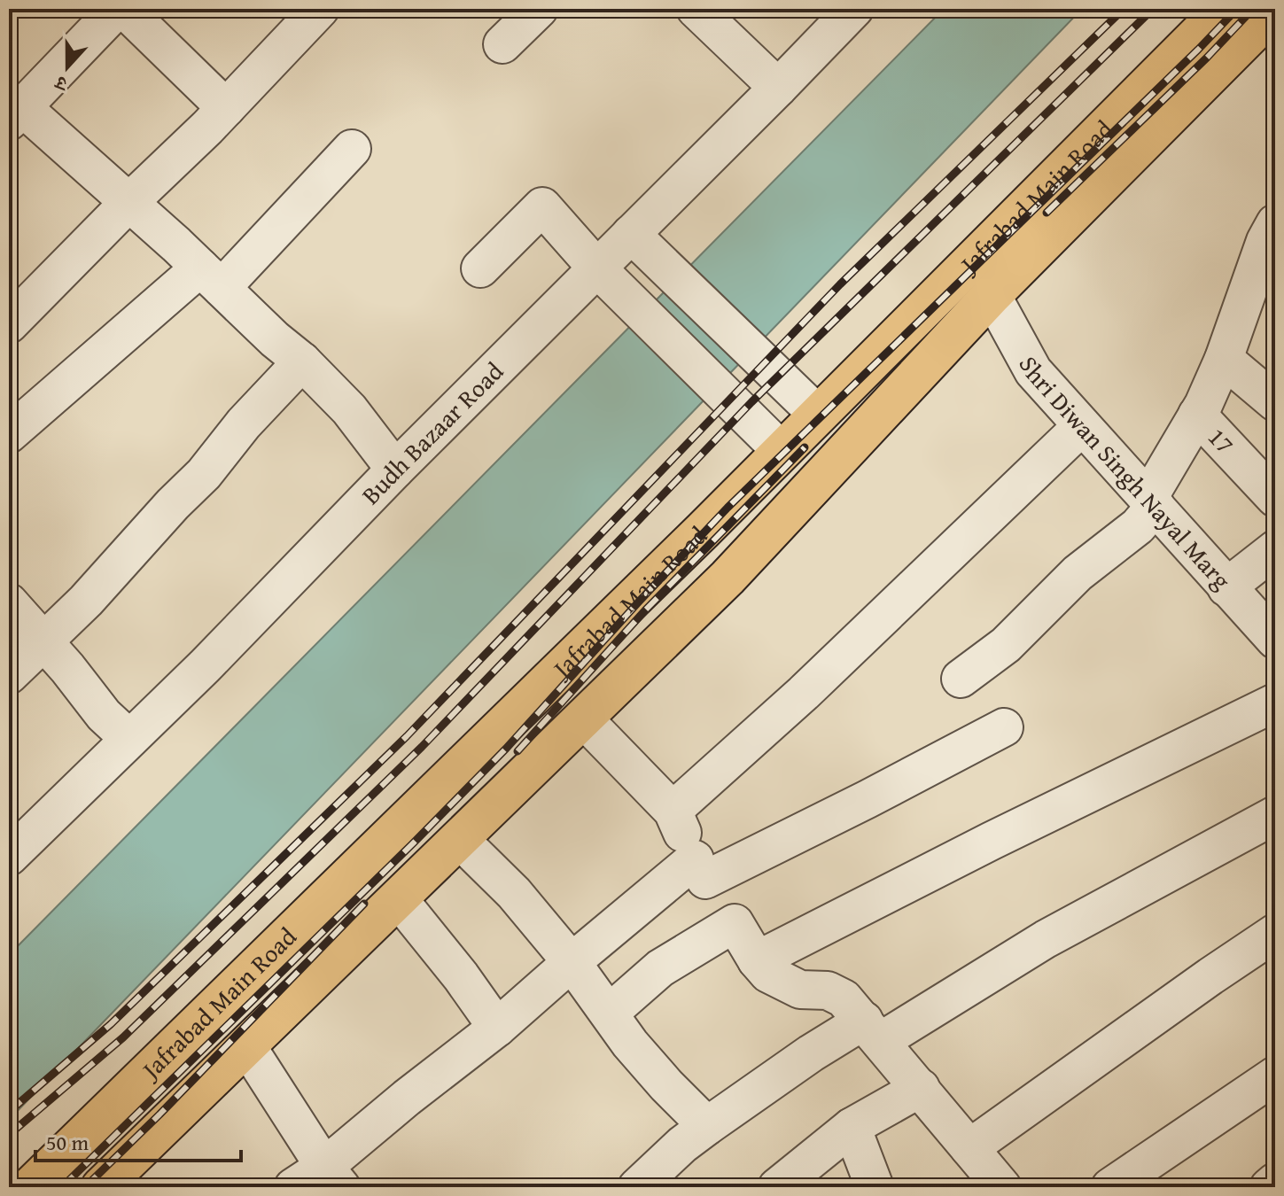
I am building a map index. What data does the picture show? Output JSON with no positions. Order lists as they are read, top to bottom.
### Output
{
  "streets": {
    "main road": ["Jafrabad Main Road"],
    "street": ["Budh Bazaar Road", "17", "Shri Diwan Singh Nayal Marg"]
  },
  "crossings": [
    ["Jafrabad Main Road", "Shri Diwan Singh Nayal Marg"]
  ],
  "scale_bar": "50 m",
  "north": "bottom"
}
